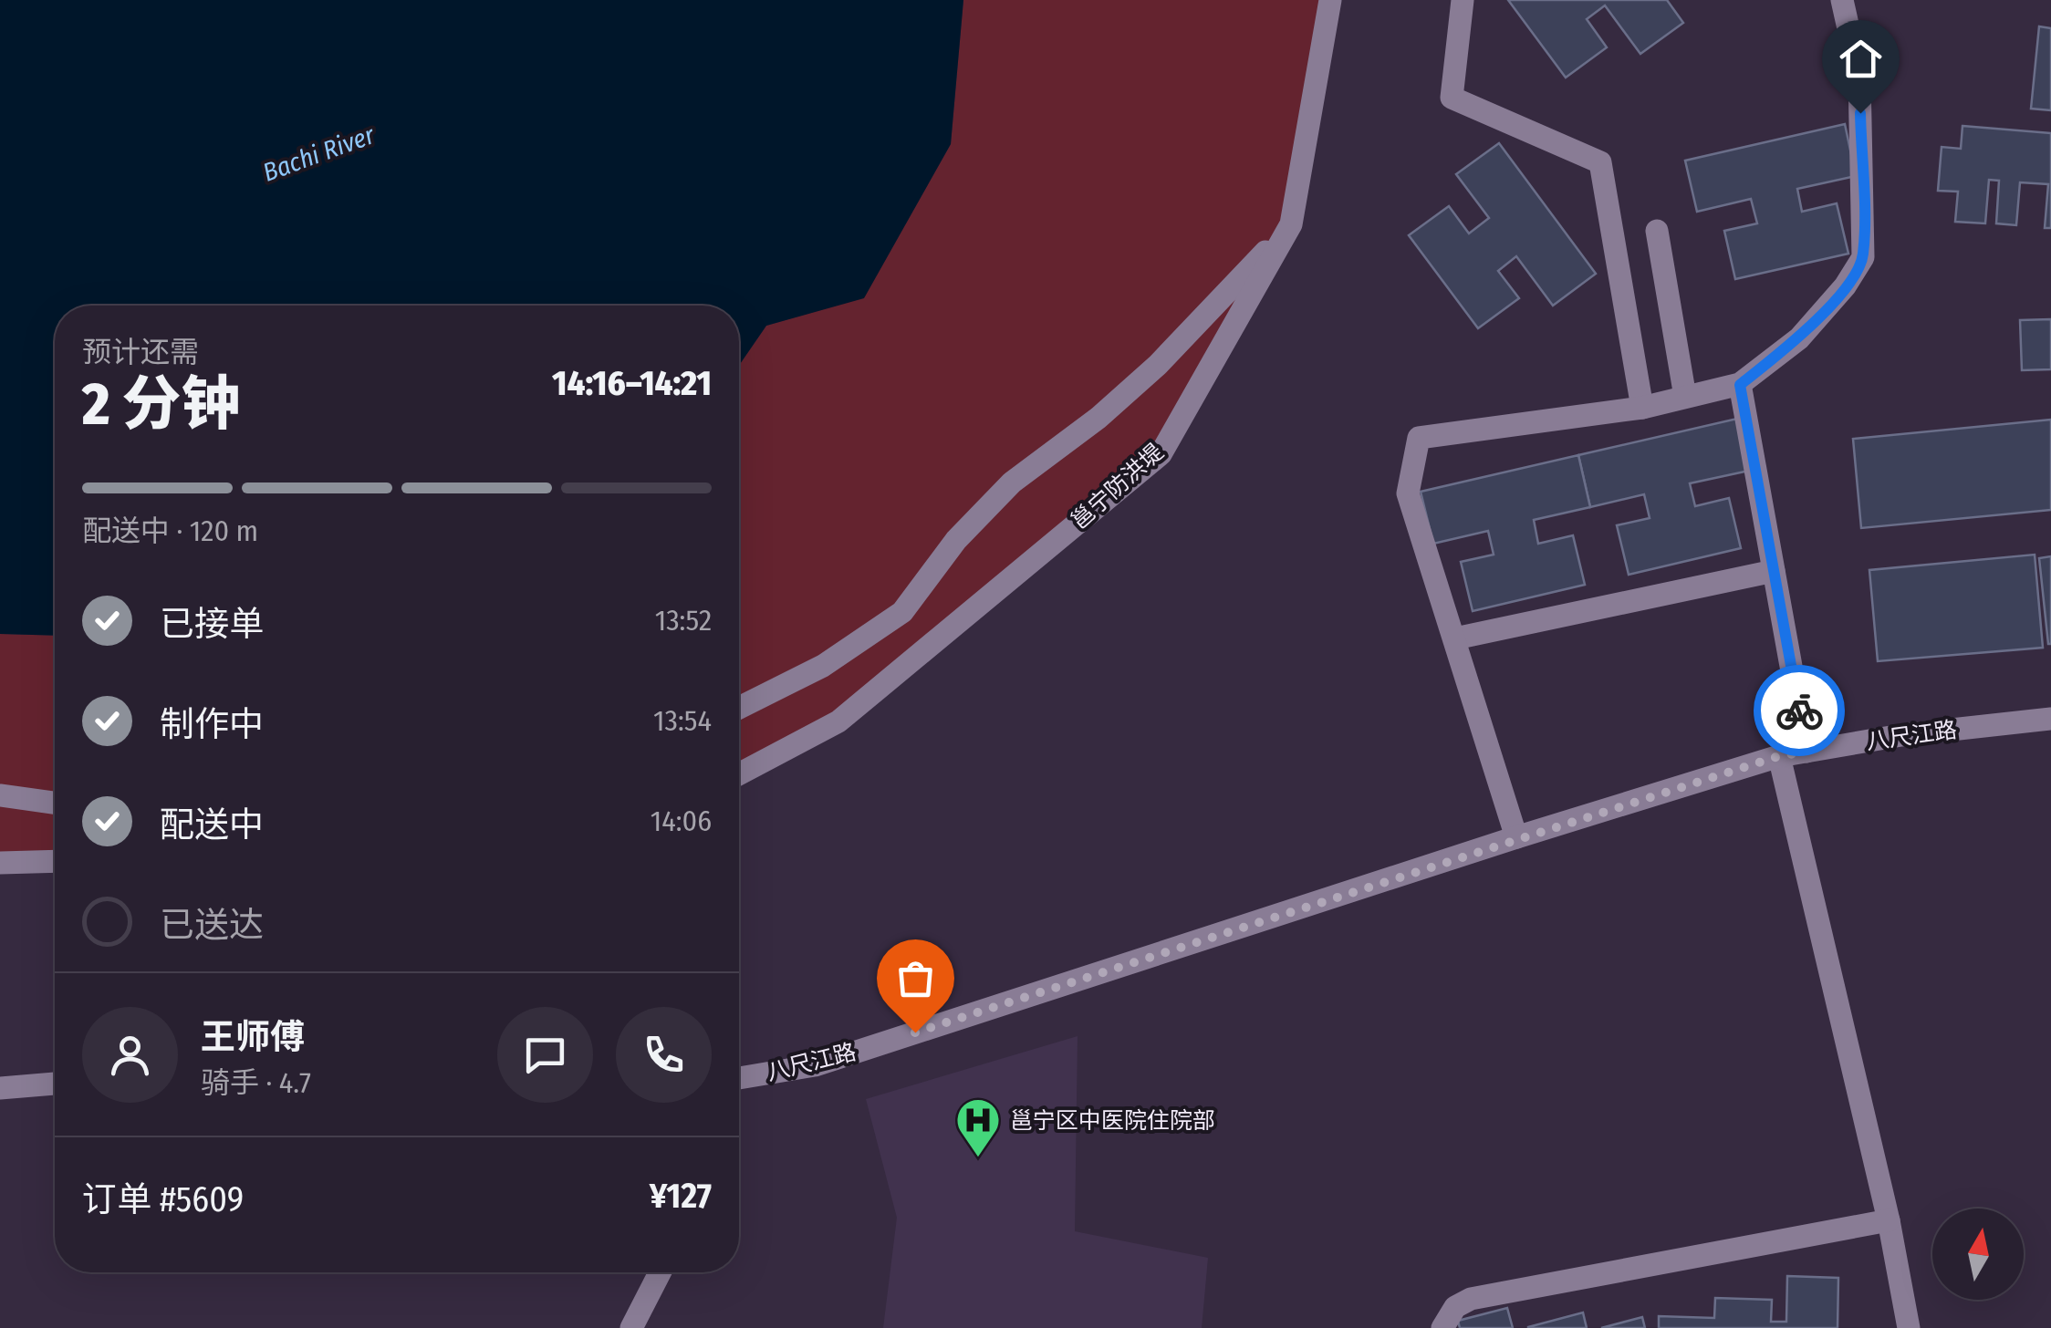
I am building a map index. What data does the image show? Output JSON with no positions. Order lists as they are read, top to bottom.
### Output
{
  "streets": {
    "street": ["邕宁防洪堤", "八尺江路"]
  },
  "water": ["Bachi River"],
  "places": {
    "hospital": ["邕宁区中医院住院部"]
  },
  "north": "top",
  "page": {
    "heading": ["2 分钟", "预计还需", "14:16–14:21"],
    "panel": [
      "王师傅",
      "骑手 · 4.7",
      "订单 #5609",
      "¥127"
    ],
    "bar": "配送中 · 120 m",
    "list": [
      ["已接单", "13:52"],
      ["制作中", "13:54"],
      ["配送中", "14:06"],
      "已送达"
    ]
  }
}
